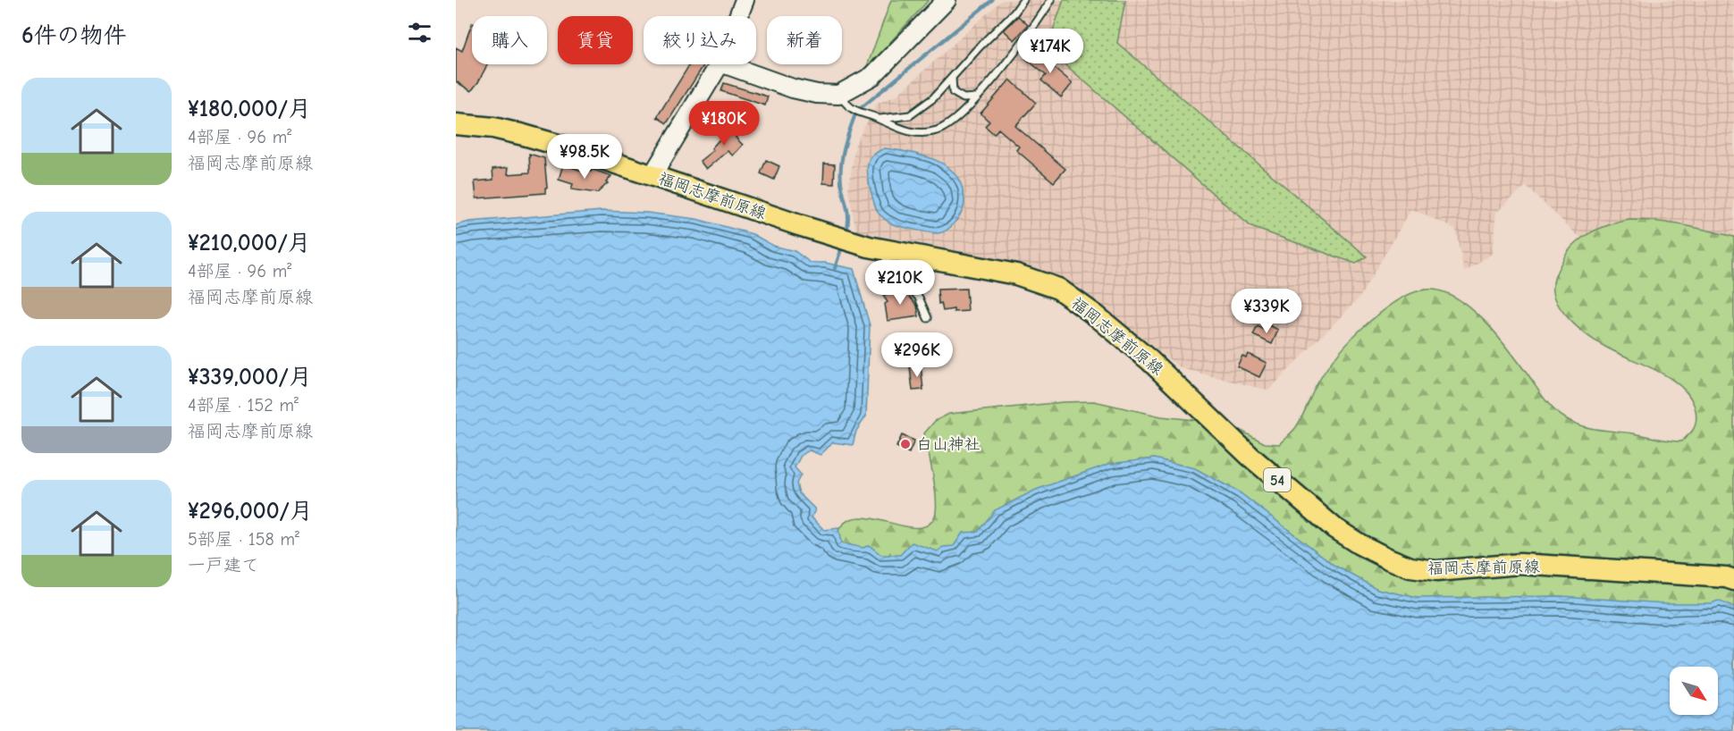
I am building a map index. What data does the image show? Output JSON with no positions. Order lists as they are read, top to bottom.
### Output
{
  "streets": {
    "main road": ["福岡志摩前原線", "54"]
  },
  "places": ["白山神社"],
  "north": "bottom right",
  "page": {
    "heading": "6件の物件",
    "chip": [
      "購入",
      "賃貸",
      "絞り込み",
      "新着"
    ],
    "price": [
      "¥174K",
      "¥180K",
      "¥98.5K",
      "¥210K",
      "¥339K",
      "¥296K"
    ],
    "list": [
      {
        "name": "¥180,000/月",
        "note": "4部屋 · 96 m² · 福岡志摩前原線"
      },
      {
        "name": "¥210,000/月",
        "note": "4部屋 · 96 m² · 福岡志摩前原線"
      },
      {
        "name": "¥339,000/月",
        "note": "4部屋 · 152 m² · 福岡志摩前原線"
      },
      {
        "name": "¥296,000/月",
        "note": "5部屋 · 158 m² · 一戸建て"
      }
    ]
  }
}
